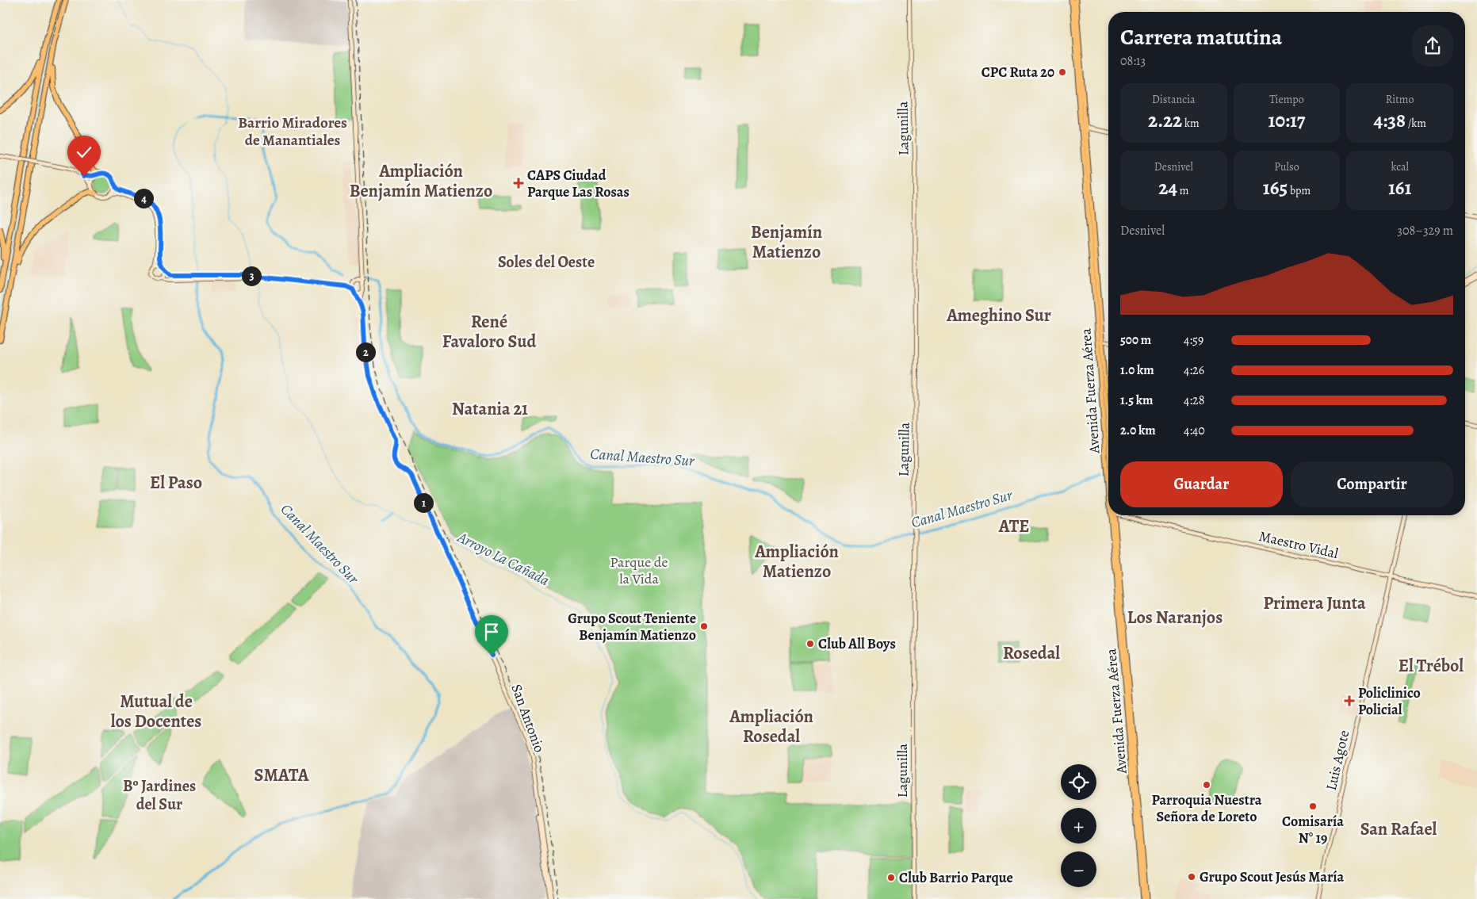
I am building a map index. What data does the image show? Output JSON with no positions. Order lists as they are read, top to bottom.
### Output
{
  "streets": {
    "main road": [
      "Lagunilla",
      "Avenida Fuerza Aérea",
      "Maestro Vidal",
      "San Antonio",
      "Luis Agote"
    ]
  },
  "crossings": [
    ["Maestro Vidal", "Luis Agote"]
  ],
  "districts": [
    "Barrio Miradores de Manantiales",
    "Ampliación Benjamín Matienzo",
    "Benjamín Matienzo",
    "Soles del Oeste",
    "Ameghino Sur",
    "René Favaloro Sud",
    "Natania 21",
    "El Paso",
    "ATE",
    "Ampliación Matienzo",
    "Primera Junta",
    "Los Naranjos",
    "Rosedal",
    "El Trébol",
    "Mutual de los Docentes",
    "Ampliación Rosedal",
    "SMATA",
    "Bº Jardines del Sur",
    "San Rafael"
  ],
  "water": ["Canal Maestro Sur", "Arroyo La Cañada"],
  "parks": ["Parque de la Vida"],
  "places": {
    "other": [
      "CPC Ruta 20",
      "Grupo Scout Teniente Benjamín Matienzo",
      "Club All Boys",
      "Parroquia Nuestra Señora de Loreto",
      "Comisaría N° 19",
      "Grupo Scout Jesús María",
      "Club Barrio Parque"
    ],
    "health": ["CAPS Ciudad Parque Las Rosas", "Policlinico Policial"]
  },
  "page": {
    "heading": ["Carrera matutina", "08:13"],
    "stats": [
      ["Distancia", "2.22 km"],
      ["Tiempo", "10:17"],
      ["Ritmo", "4:38 /km"],
      ["Desnivel", "24 m"],
      ["Pulso", "165 bpm"],
      ["kcal", "161"]
    ],
    "pins": [
      "4",
      "3",
      "2",
      "1"
    ],
    "chart": ["Desnivel", "308–329 m"],
    "list": [
      {
        "name": "500 m",
        "note": "4:59"
      },
      {
        "name": "1.0 km",
        "note": "4:26"
      },
      {
        "name": "1.5 km",
        "note": "4:28"
      },
      {
        "name": "2.0 km",
        "note": "4:40"
      }
    ],
    "buttons": ["Guardar", "Compartir"],
    "map_buttons": ["+", "−"]
  }
}
